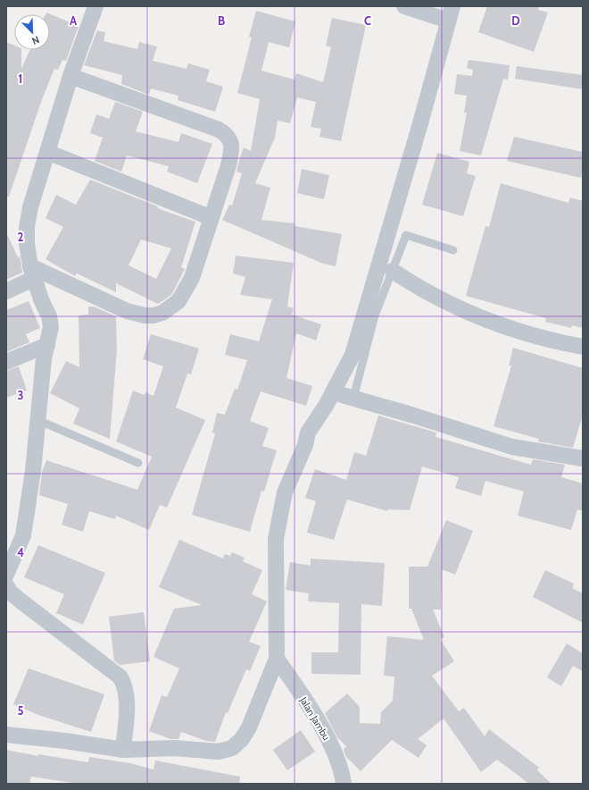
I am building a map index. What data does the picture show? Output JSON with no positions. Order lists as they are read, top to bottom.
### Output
{
  "streets": {
    "street": ["Jalan Jambu"]
  },
  "north": "bottom right",
  "grid": {
    "columns": [
      "A",
      "B",
      "C",
      "D"
    ],
    "rows": [
      "1",
      "2",
      "3",
      "4",
      "5"
    ]
  }
}
